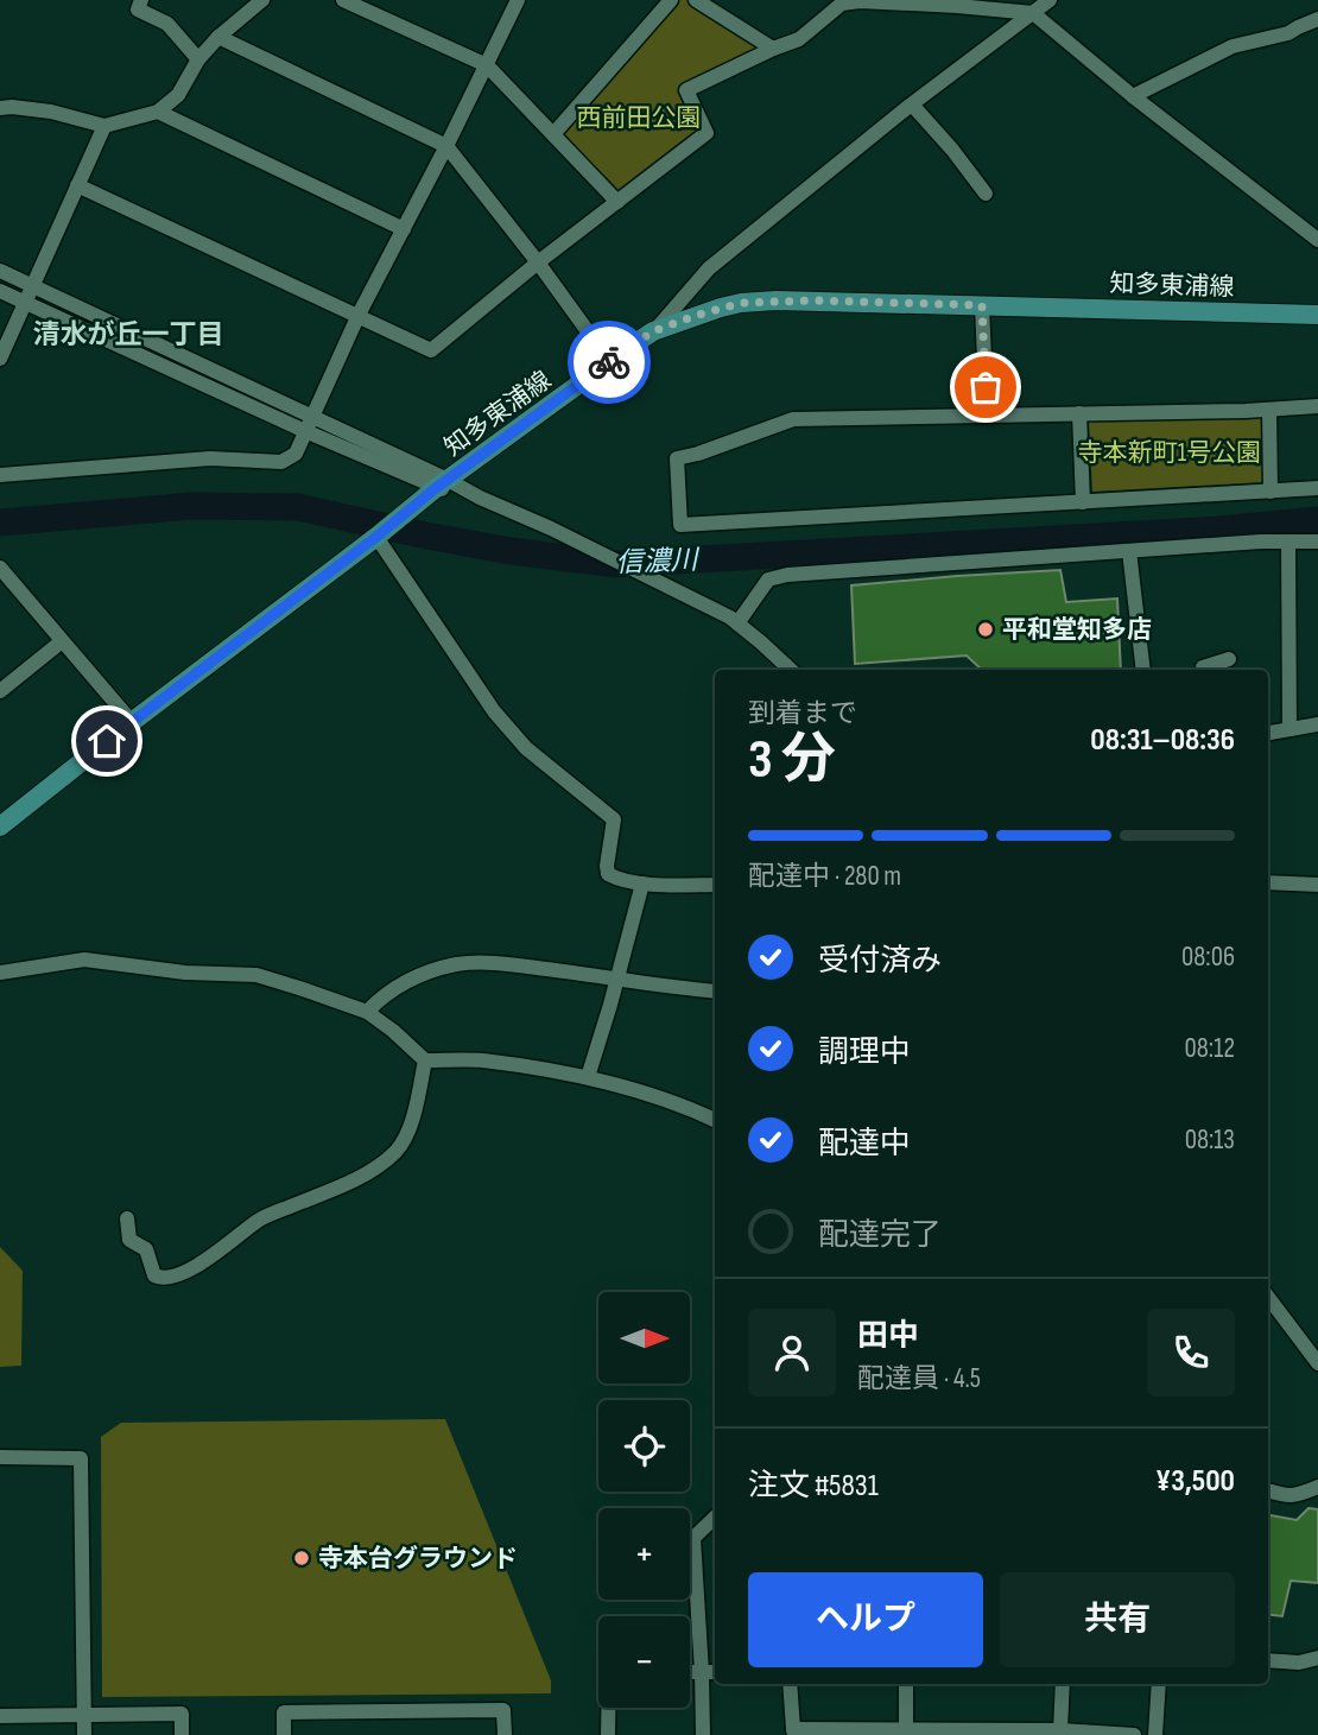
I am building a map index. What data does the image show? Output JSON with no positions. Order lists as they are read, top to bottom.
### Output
{
  "streets": {
    "main road": ["知多東浦線"]
  },
  "districts": ["清水が丘一丁目"],
  "water": ["信濃川"],
  "parks": ["西前田公園", "寺本新町1号公園"],
  "places": ["平和堂知多店", "寺本台グラウンド"],
  "north": "right",
  "page": {
    "heading": ["3 分", "到着まで", "08:31–08:36"],
    "panel": [
      "田中",
      "配達員 · 4.5",
      "注文 #5831",
      "¥3,500"
    ],
    "bar": "配達中 · 280 m",
    "list": [
      ["受付済み", "08:06"],
      ["調理中", "08:12"],
      ["配達中", "08:13"],
      "配達完了"
    ],
    "map_buttons": ["+", "−"],
    "buttons": ["ヘルプ", "共有"]
  }
}
